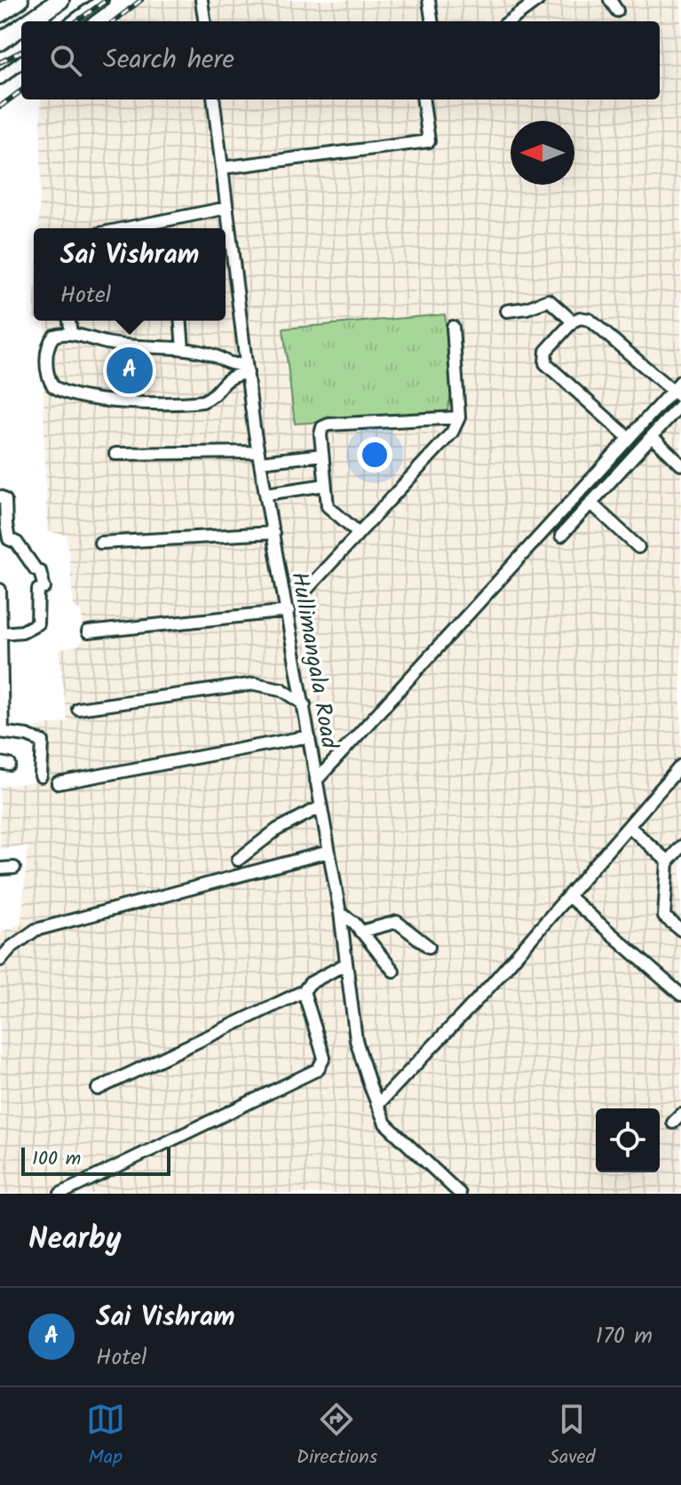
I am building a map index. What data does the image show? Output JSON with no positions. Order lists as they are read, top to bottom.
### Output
{
  "streets": {
    "street": ["Hullimangala Road"]
  },
  "scale_bar": "100 m",
  "north": "left",
  "page": {
    "search": "Search here",
    "popup": ["Sai Vishram", "Hotel"],
    "pins": "A",
    "scale": "100 m",
    "heading": "Nearby",
    "list": [
      {
        "mark": "A",
        "name": "Sai Vishram",
        "note": "Hotel",
        "value": "170 m"
      }
    ],
    "nav": ["Map", "Directions", "Saved"]
  }
}
